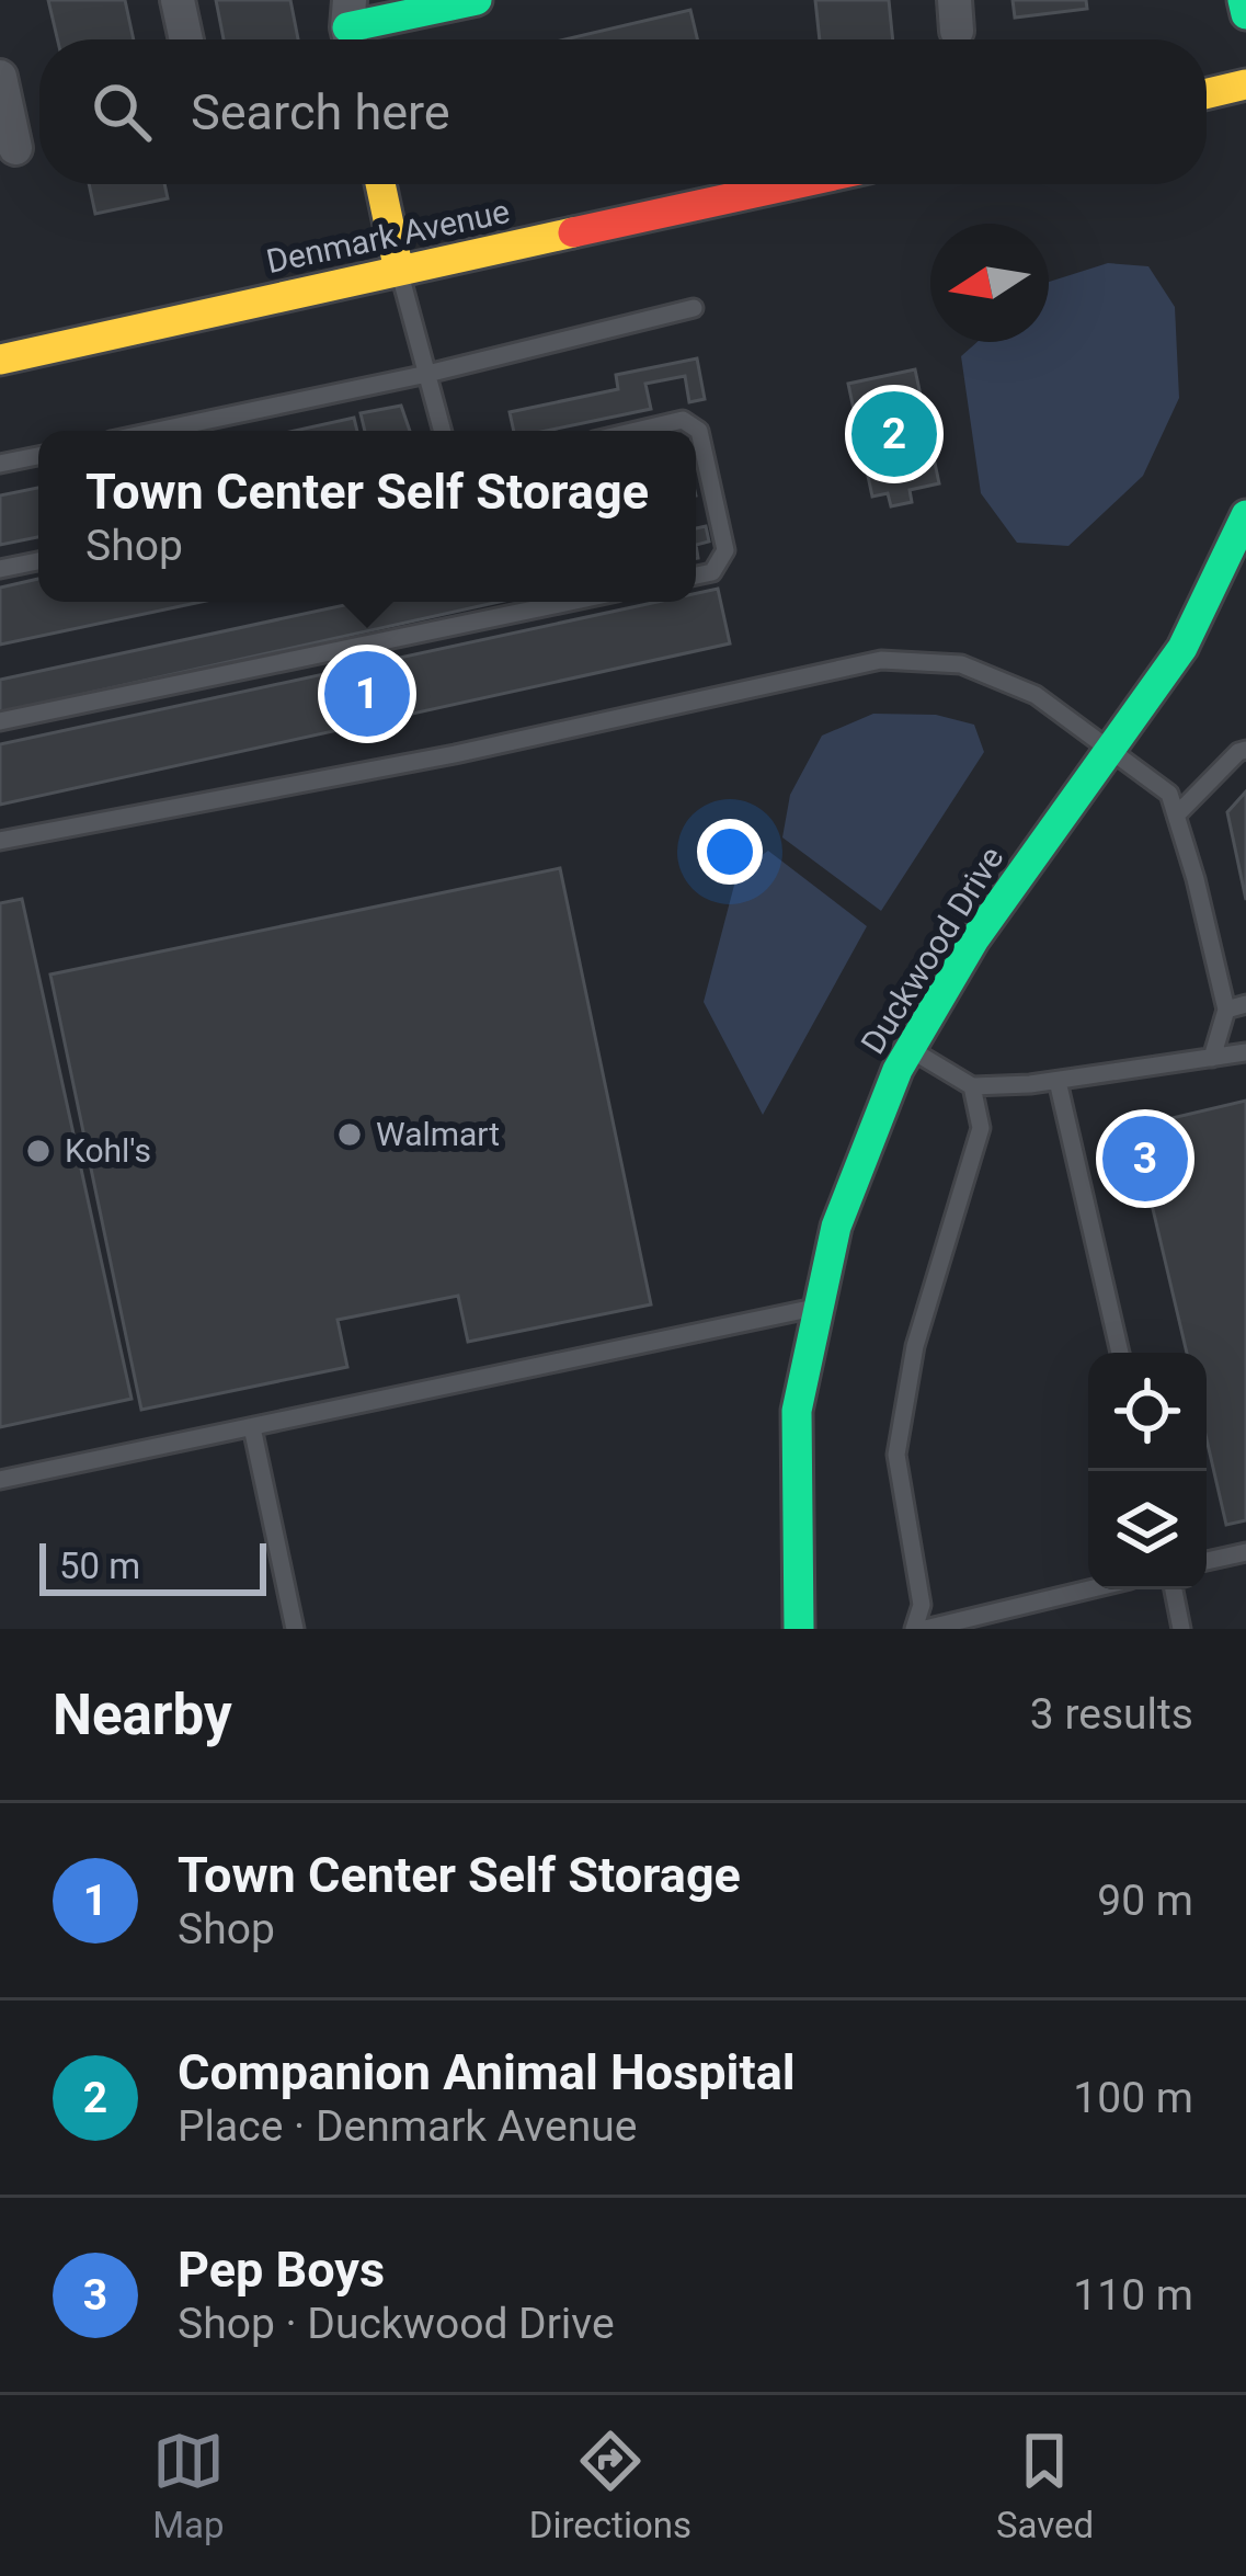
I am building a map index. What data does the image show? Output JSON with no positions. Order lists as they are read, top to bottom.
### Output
{
  "streets": {
    "street": ["Denmark Avenue", "Duckwood Drive"]
  },
  "places": ["Walmart", "Kohl's"],
  "scale_bar": "50 m",
  "north": "left",
  "page": {
    "search": "Search here",
    "pins": ["2", "1", "3"],
    "popup": ["Town Center Self Storage", "Shop"],
    "scale": "50 m",
    "heading": ["Nearby", "3 results"],
    "list": [
      {
        "mark": "1",
        "name": "Town Center Self Storage",
        "note": "Shop",
        "value": "90 m"
      },
      {
        "mark": "2",
        "name": "Companion Animal Hospital",
        "note": "Place · Denmark Avenue",
        "value": "100 m"
      },
      {
        "mark": "3",
        "name": "Pep Boys",
        "note": "Shop · Duckwood Drive",
        "value": "110 m"
      }
    ],
    "nav": ["Map", "Directions", "Saved"]
  }
}
